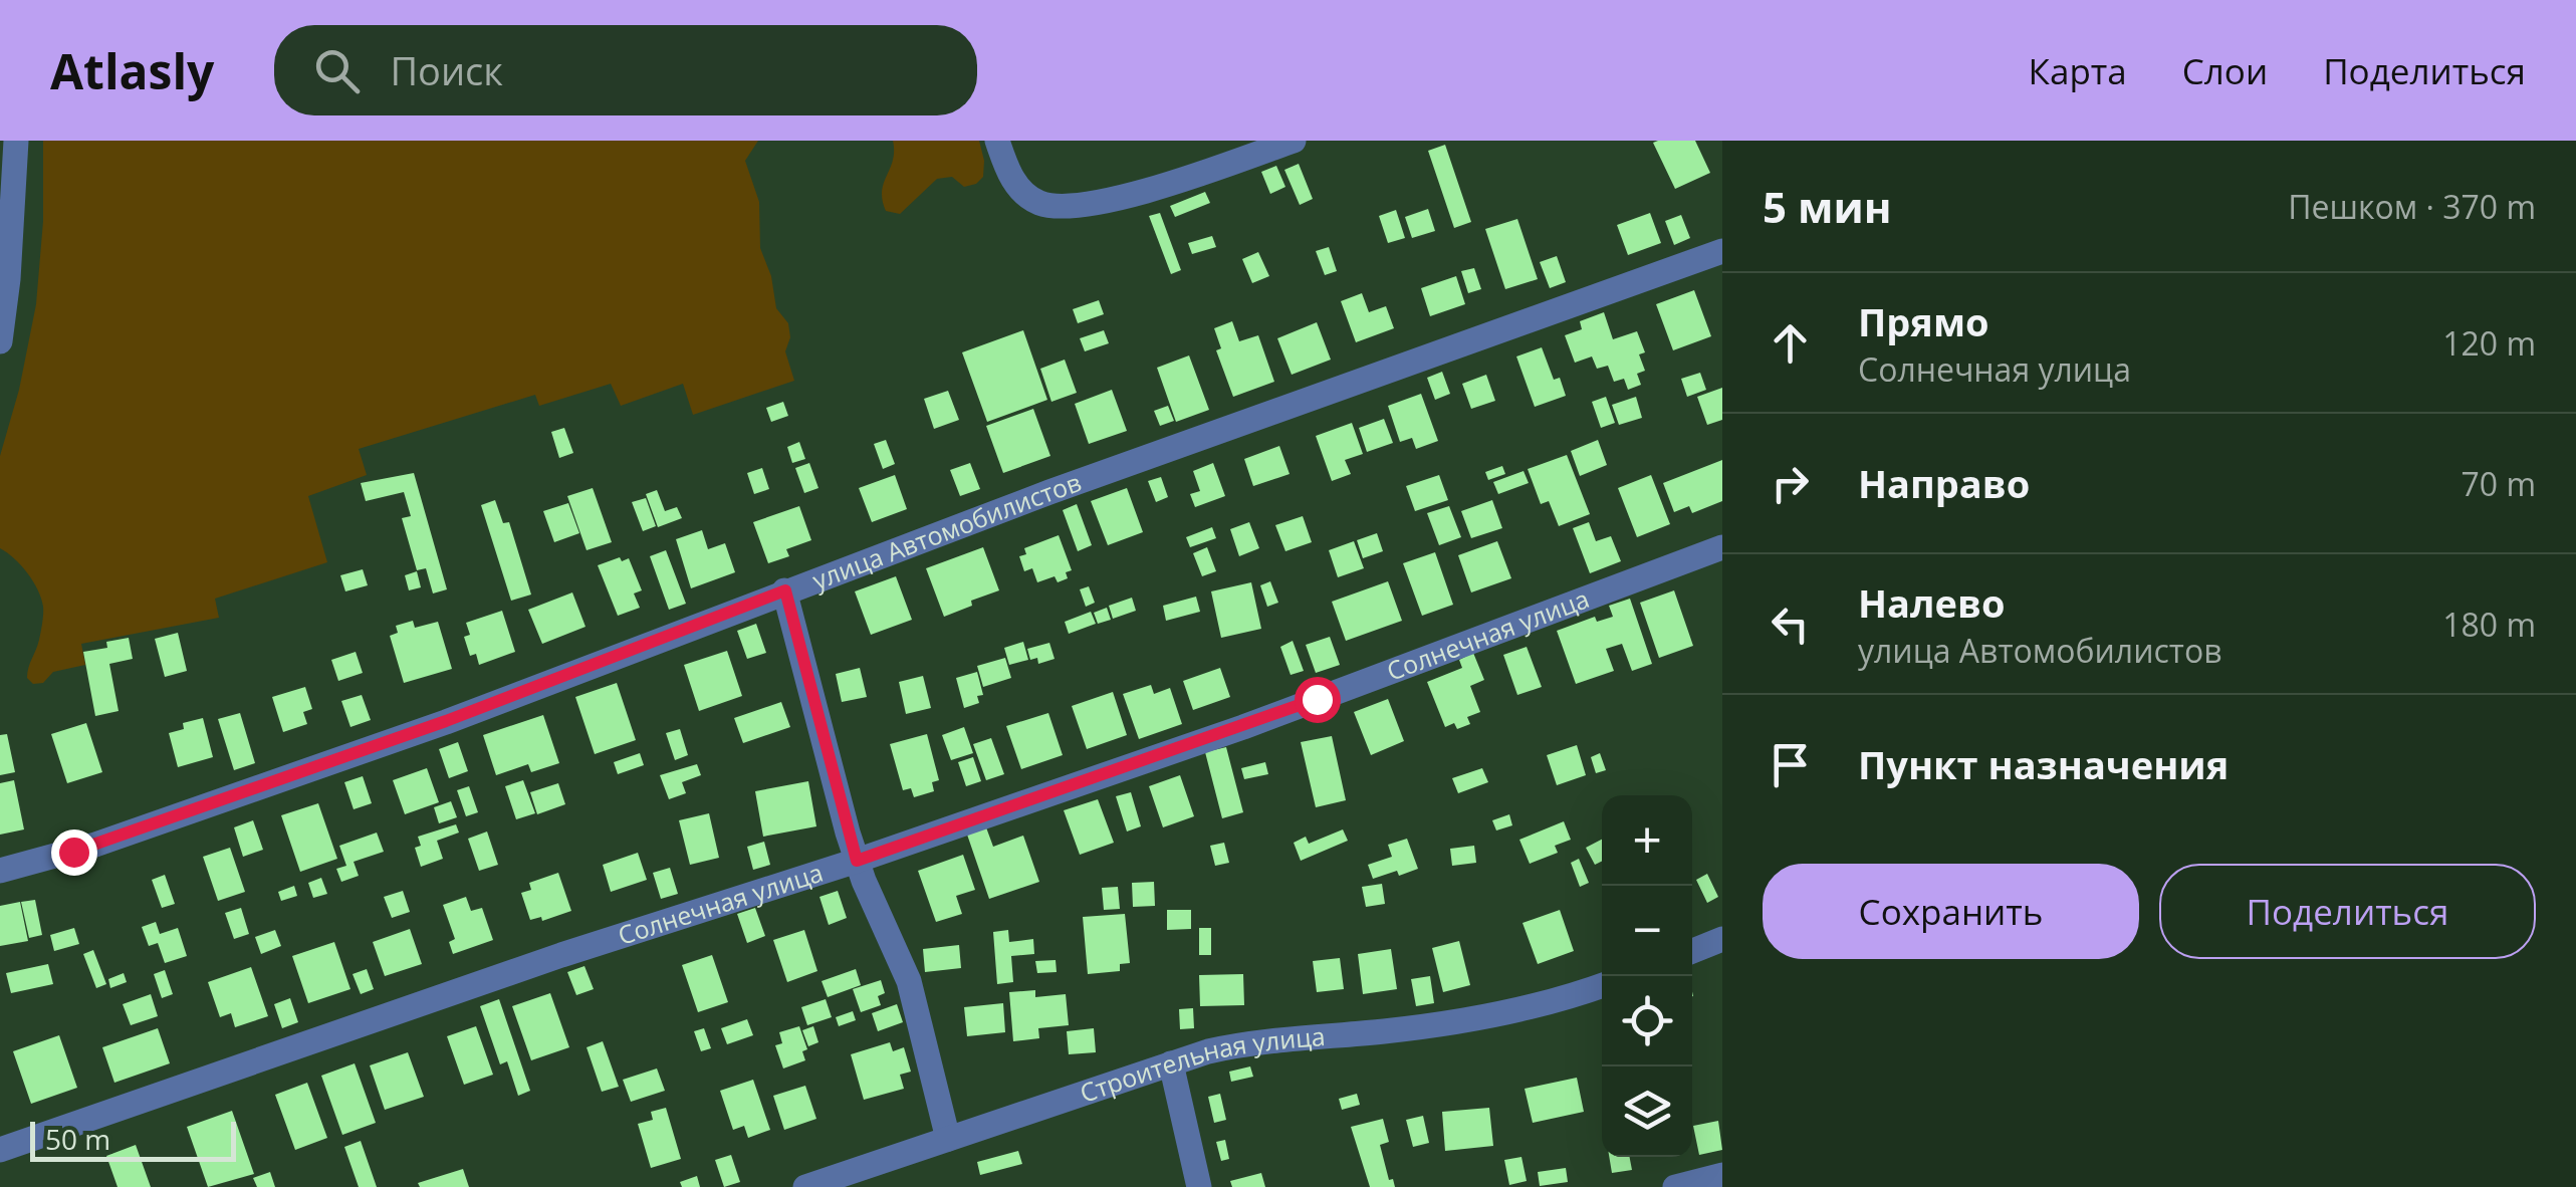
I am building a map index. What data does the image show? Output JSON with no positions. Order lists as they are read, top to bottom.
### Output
{
  "streets": {
    "street": ["улица Автомобилистов", "Солнечная улица", "Строительная улица"]
  },
  "scale_bar": "50 m",
  "page": {
    "header": "Atlasly",
    "search": "Поиск",
    "nav": ["Карта", "Слои", "Поделиться"],
    "heading": ["5 мин", "Пешком · 370 m"],
    "list": [
      ["Прямо", "Солнечная улица", "120 m"],
      ["Направо", "70 m"],
      ["Налево", "улица Автомобилистов", "180 m"],
      "Пункт назначения"
    ],
    "map_buttons": ["+", "−"],
    "buttons": ["Сохранить", "Поделиться"],
    "scale": "50 m"
  }
}
